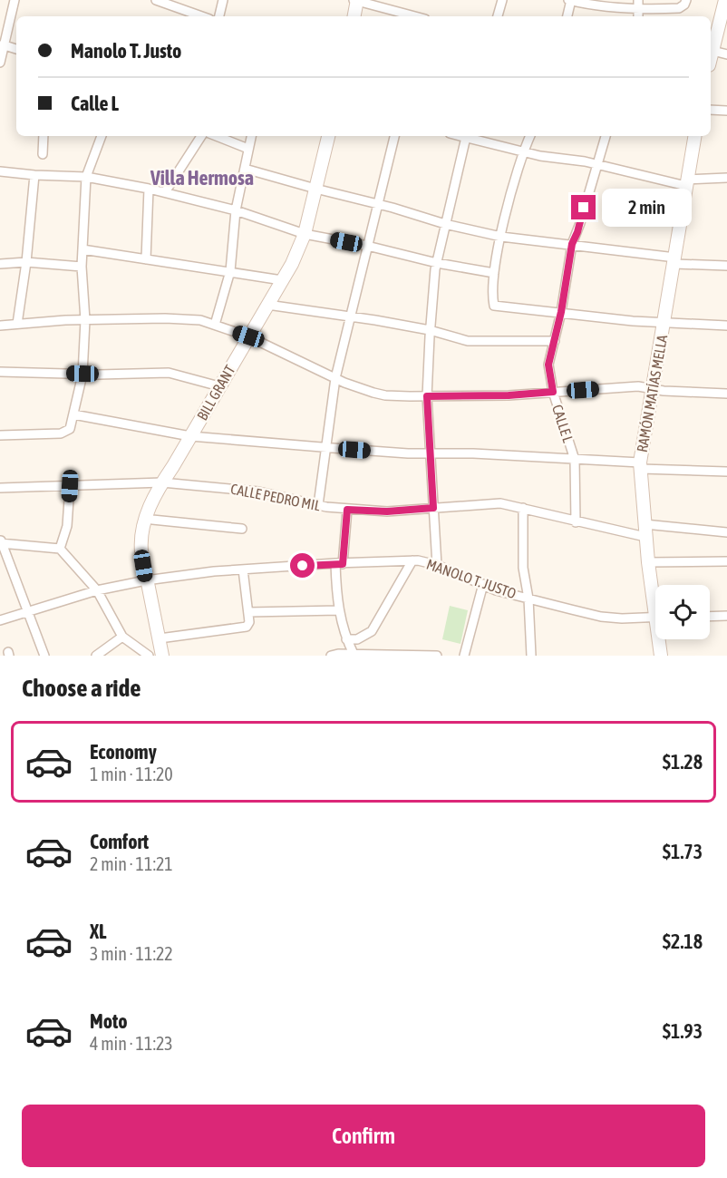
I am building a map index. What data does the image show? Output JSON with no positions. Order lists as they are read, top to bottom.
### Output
{
  "streets": {
    "street": [
      "BILL GRANT",
      "RAMÓN MATÍAS MELLA",
      "CALLE L",
      "CALLE PEDRO MIL",
      "MANOLO T. JUSTO"
    ]
  },
  "crossings": [
    ["BILL GRANT", "CALLE PEDRO MIL"],
    ["BILL GRANT", "MANOLO T. JUSTO"],
    ["RAMÓN MATÍAS MELLA", "CALLE PEDRO MIL"],
    ["CALLE L", "CALLE PEDRO MIL"]
  ],
  "districts": ["Villa Hermosa"],
  "page": {
    "banner": ["Manolo T. Justo", "Calle L"],
    "bubble": "2 min",
    "heading": "Choose a ride",
    "list": [
      {
        "name": "Economy",
        "note": "1 min · 11:20",
        "value": "$1.28"
      },
      {
        "name": "Comfort",
        "note": "2 min · 11:21",
        "value": "$1.73"
      },
      {
        "name": "XL",
        "note": "3 min · 11:22",
        "value": "$2.18"
      },
      {
        "name": "Moto",
        "note": "4 min · 11:23",
        "value": "$1.93"
      }
    ],
    "buttons": "Confirm"
  }
}
